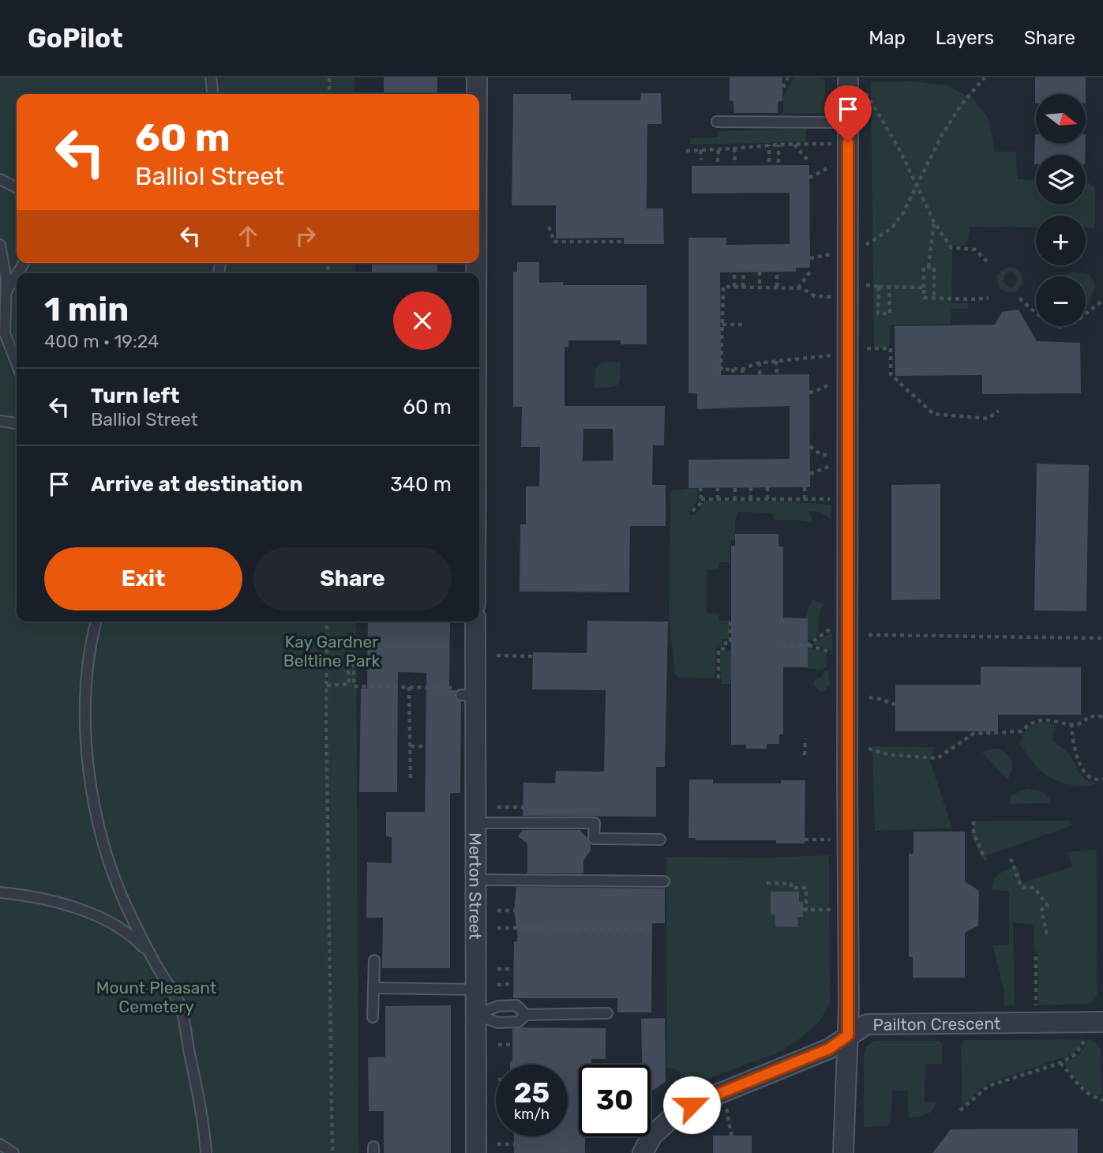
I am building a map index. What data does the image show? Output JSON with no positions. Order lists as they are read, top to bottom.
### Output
{
  "streets": {
    "street": ["Merton Street", "Pailton Crescent"]
  },
  "parks": ["Kay Gardner Beltline Park", "Mount Pleasant Cemetery"],
  "north": "right",
  "page": {
    "header": "GoPilot",
    "nav": ["Map", "Layers", "Share"],
    "map_buttons": ["+", "−"],
    "turn": ["60 m", "Balliol Street"],
    "heading": ["1 min", "400 m · 19:24"],
    "list": [
      {
        "name": "Turn left",
        "note": "Balliol Street",
        "value": "60 m"
      },
      {
        "name": "Arrive at destination",
        "value": "340 m"
      }
    ],
    "buttons": ["Exit", "Share"],
    "speed": "25 km/h",
    "limit": "30"
  }
}
